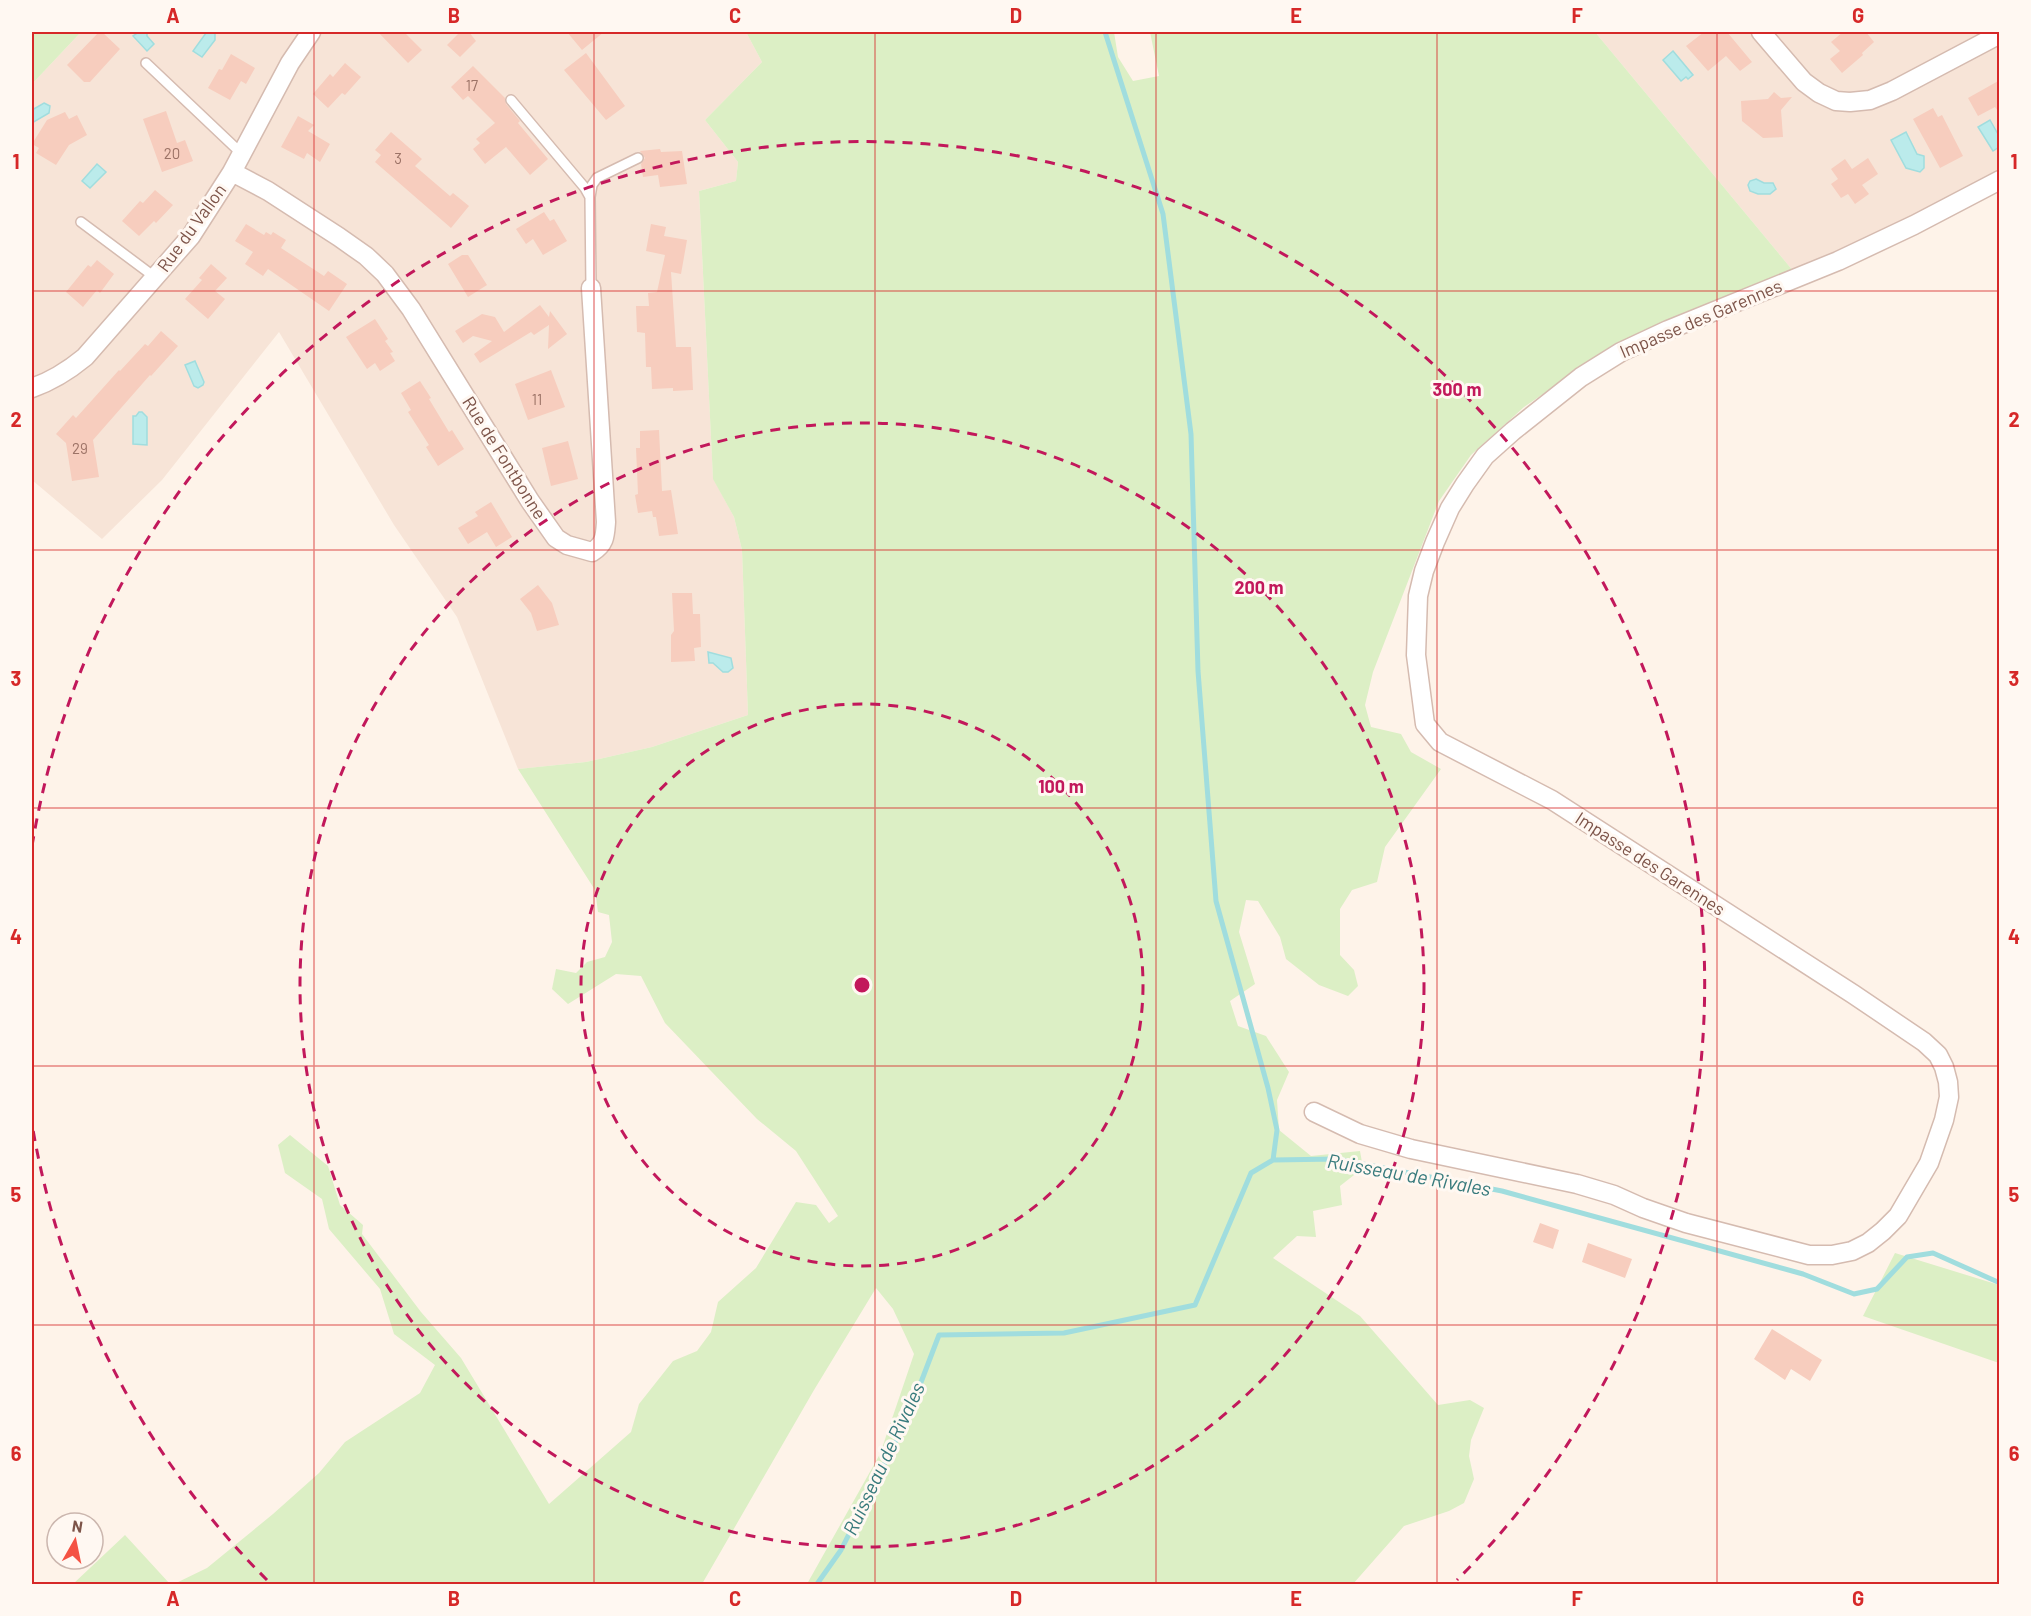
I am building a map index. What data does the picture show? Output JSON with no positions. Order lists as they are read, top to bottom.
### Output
{
  "streets": {
    "street": ["Rue du Vallon", "Impasse des Garennes", "Rue de Fontbonne"]
  },
  "crossings": [
    ["Rue du Vallon", "Rue de Fontbonne"]
  ],
  "water": ["Ruisseau de Rivales"],
  "house_numbers": [
    "17",
    "20",
    "3",
    "11",
    "29"
  ],
  "north": "top",
  "grid": {
    "columns": [
      "A",
      "B",
      "C",
      "D",
      "E",
      "F",
      "G"
    ],
    "rows": [
      "1",
      "2",
      "3",
      "4",
      "5",
      "6"
    ]
  },
  "rings": ["300 m", "200 m", "100 m"]
}
